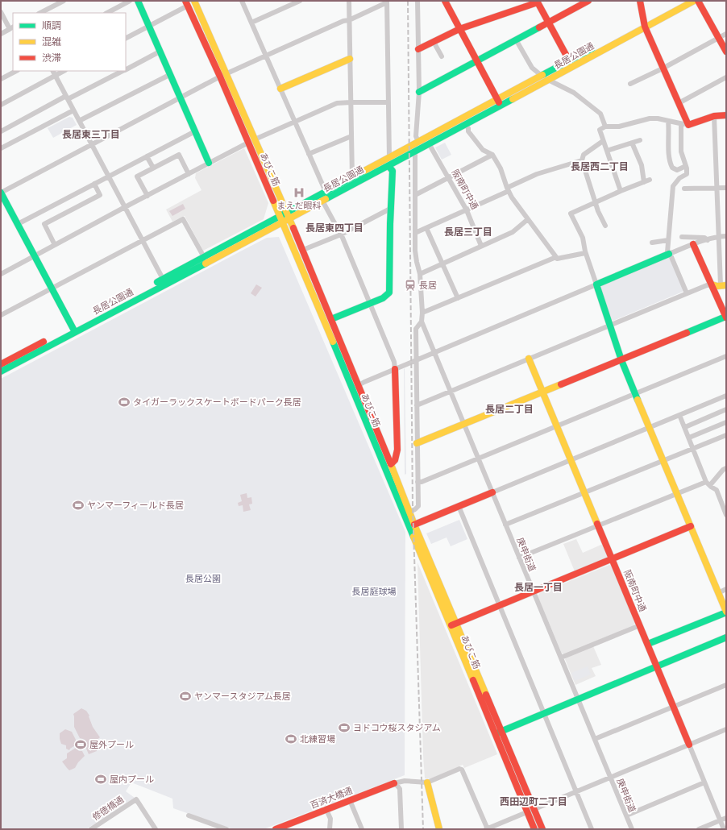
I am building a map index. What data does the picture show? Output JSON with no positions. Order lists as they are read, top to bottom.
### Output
{
  "streets": {
    "main road": [
      "長居公園通",
      "あびこ筋",
      "阪南町中通",
      "百済大橋通"
    ],
    "street": ["庚申街道", "修徳橋通"]
  },
  "crossings": [
    ["長居公園通", "あびこ筋"],
    ["長居公園通", "阪南町中通"]
  ],
  "districts": [
    "長居東三丁目",
    "長居西二丁目",
    "長居東四丁目",
    "長居三丁目",
    "長居二丁目",
    "長居一丁目",
    "西田辺町二丁目"
  ],
  "parks": ["長居公園", "長居庭球場"],
  "places": {
    "hospital": ["まえだ眼科"],
    "station": ["長居"],
    "sports": [
      "タイガーラックスケートボードパーク長居",
      "ヤンマーフィールド長居",
      "ヤンマースタジアム長居",
      "ヨドコウ桜スタジアム",
      "北練習場",
      "屋外プール",
      "屋内プール"
    ]
  },
  "legend": ["順調", "混雑", "渋滞"]
}
